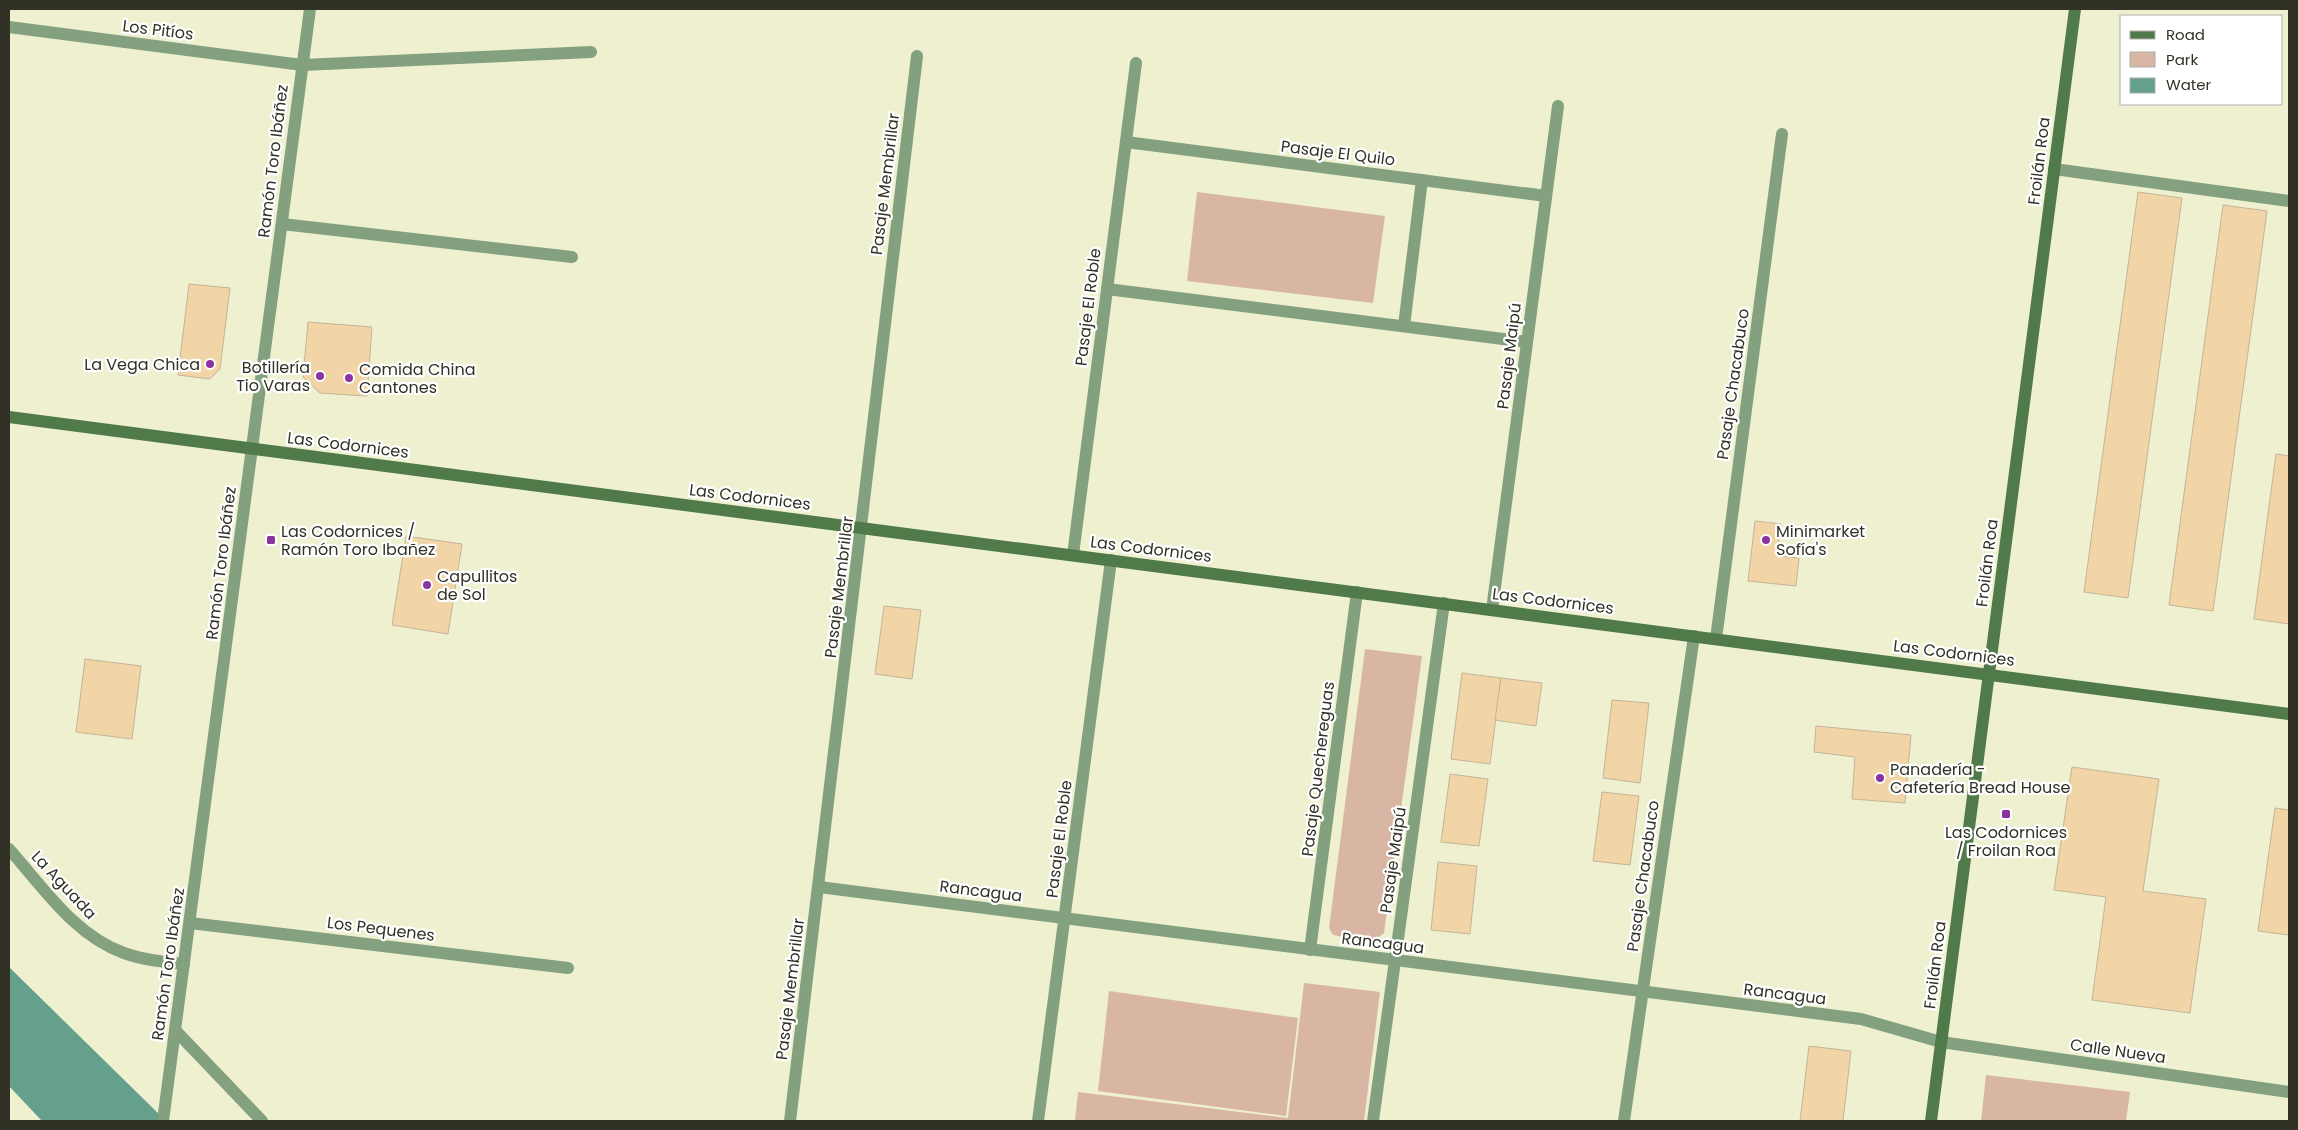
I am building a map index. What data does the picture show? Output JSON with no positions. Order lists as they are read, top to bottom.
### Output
{
  "streets": {
    "street": [
      "Los Pitíos",
      "Pasaje El Quilo",
      "Ramón Toro Ibáñez",
      "Froilán Roa",
      "Pasaje Membrillar",
      "Pasaje El Roble",
      "Pasaje Maipú",
      "Pasaje Chacabuco",
      "Las Codornices",
      "Pasaje Quechereguas",
      "La Aguada",
      "Rancagua",
      "Los Pequenes",
      "Calle Nueva"
    ]
  },
  "crossings": [
    ["Los Pitíos", "Ramón Toro Ibáñez"],
    ["Pasaje El Quilo", "Pasaje El Roble"],
    ["Pasaje El Quilo", "Pasaje Maipú"],
    ["Ramón Toro Ibáñez", "Las Codornices"],
    ["Ramón Toro Ibáñez", "La Aguada"],
    ["Ramón Toro Ibáñez", "Los Pequenes"],
    ["Froilán Roa", "Las Codornices"],
    ["Froilán Roa", "Rancagua"],
    ["Froilán Roa", "Calle Nueva"],
    ["Pasaje Membrillar", "Las Codornices"],
    ["Pasaje Membrillar", "Rancagua"],
    ["Pasaje El Roble", "Las Codornices"],
    ["Pasaje El Roble", "Rancagua"],
    ["Pasaje Maipú", "Las Codornices"],
    ["Pasaje Maipú", "Rancagua"],
    ["Pasaje Chacabuco", "Las Codornices"],
    ["Pasaje Chacabuco", "Rancagua"],
    ["Las Codornices", "Pasaje Quechereguas"],
    ["Pasaje Quechereguas", "Rancagua"],
    ["Rancagua", "Calle Nueva"]
  ],
  "places": {
    "other": [
      "La Vega Chica",
      "Botillería Tio Varas",
      "Comida China Cantones",
      "Minimarket Sofía's",
      "Capullitos de Sol",
      "Panadería - Cafetería Bread House"
    ],
    "transit": ["Las Codornices / Ramón Toro Ibañez", "Las Codornices / Froilan Roa"]
  },
  "legend": ["Road", "Park", "Water"]
}
